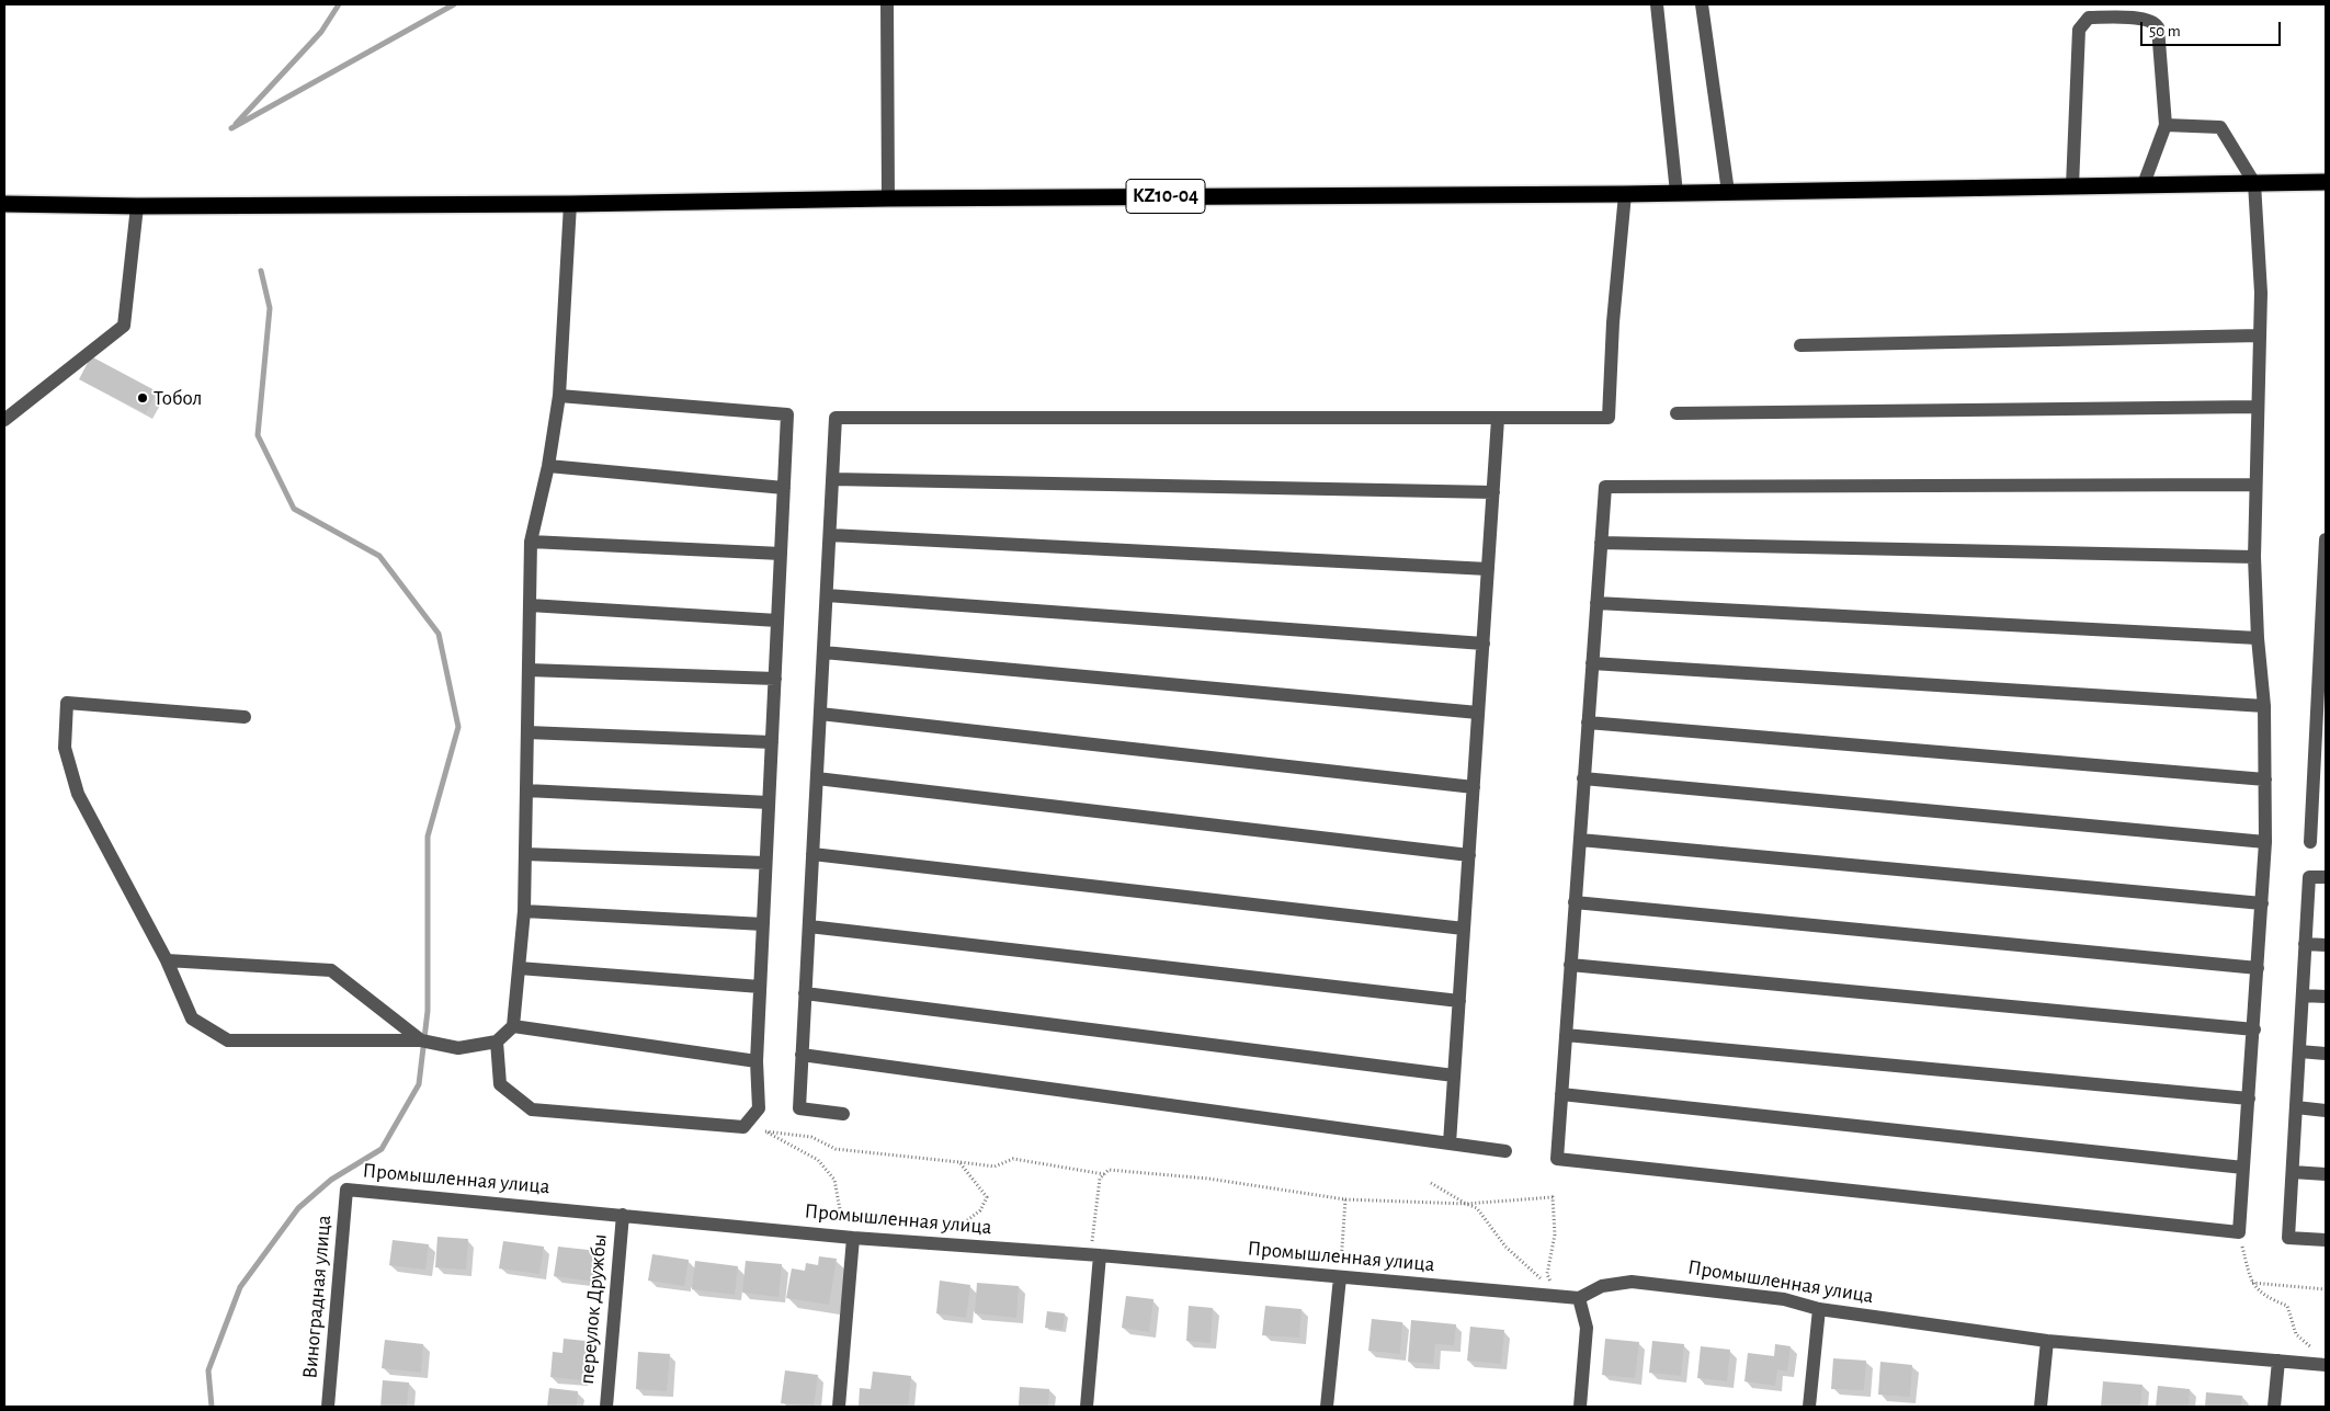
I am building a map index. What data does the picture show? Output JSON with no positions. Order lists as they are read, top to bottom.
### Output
{
  "streets": {
    "highway": ["KZ10-04"],
    "lane": ["Промышленная улица", "Виноградная улица", "переулок Дружбы"]
  },
  "crossings": [
    ["Промышленная улица", "Виноградная улица"],
    ["Промышленная улица", "переулок Дружбы"]
  ],
  "places": ["Тобол"],
  "scale_bar": "50 m"
}
